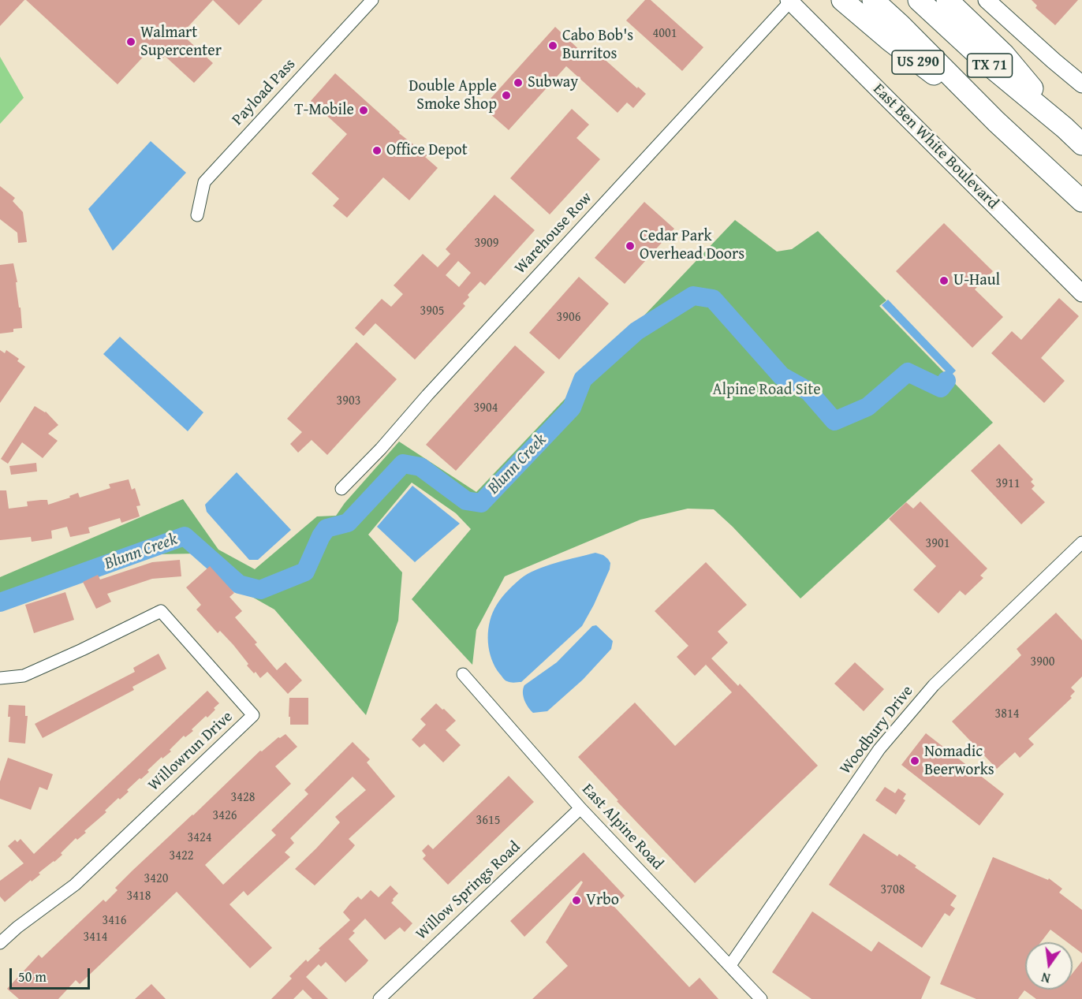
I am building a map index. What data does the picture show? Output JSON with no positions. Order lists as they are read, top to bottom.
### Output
{
  "streets": {
    "highway": ["US 290", "TX 71"],
    "main road": ["East Ben White Boulevard"],
    "street": [
      "Payload Pass",
      "Warehouse Row",
      "Woodbury Drive",
      "Willowrun Drive",
      "East Alpine Road",
      "Willow Springs Road"
    ]
  },
  "crossings": [
    ["US 290", "TX 71"],
    ["East Ben White Boulevard", "Warehouse Row"],
    ["Woodbury Drive", "East Alpine Road"],
    ["East Alpine Road", "Willow Springs Road"]
  ],
  "water": ["Blunn Creek"],
  "parks": ["Alpine Road Site"],
  "places": [
    "Walmart Supercenter",
    "Cabo Bob's Burritos",
    "Subway",
    "Double Apple Smoke Shop",
    "T-Mobile",
    "Office Depot",
    "Cedar Park Overhead Doors",
    "U-Haul",
    "Nomadic Beerworks",
    "Vrbo"
  ],
  "house_numbers": [
    "4001",
    "3909",
    "3905",
    "3906",
    "3903",
    "3904",
    "3911",
    "3901",
    "3900",
    "3814",
    "3428",
    "3426",
    "3615",
    "3424",
    "3422",
    "3420",
    "3708",
    "3418",
    "3416",
    "3414"
  ],
  "scale_bar": "50 m",
  "north": "bottom"
}
